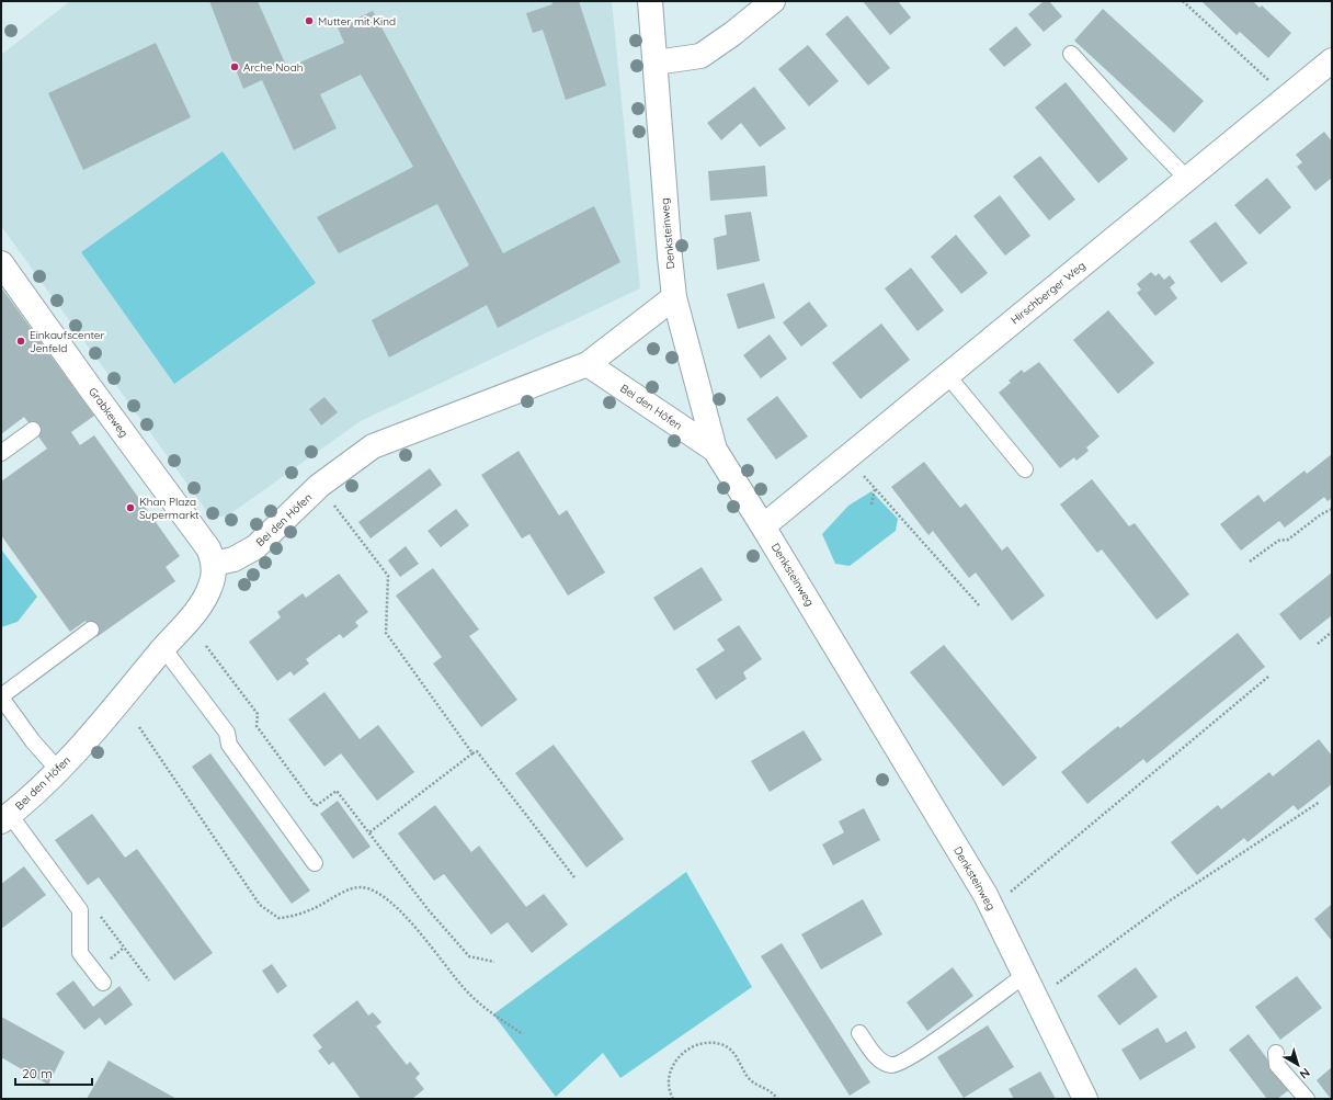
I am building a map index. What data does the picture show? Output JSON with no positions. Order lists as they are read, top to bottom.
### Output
{
  "streets": {
    "street": [
      "Denksteinweg",
      "Hirschberger Weg",
      "Bei den Höfen",
      "Grabkeweg"
    ]
  },
  "crossings": [
    ["Denksteinweg", "Hirschberger Weg"],
    ["Denksteinweg", "Bei den Höfen"],
    ["Bei den Höfen", "Grabkeweg"]
  ],
  "places": [
    "Mutter mit Kind",
    "Arche Noah",
    "Einkaufscenter Jenfeld",
    "Khan Plaza Supermarkt"
  ],
  "scale_bar": "20 m",
  "north": "bottom right"
}
